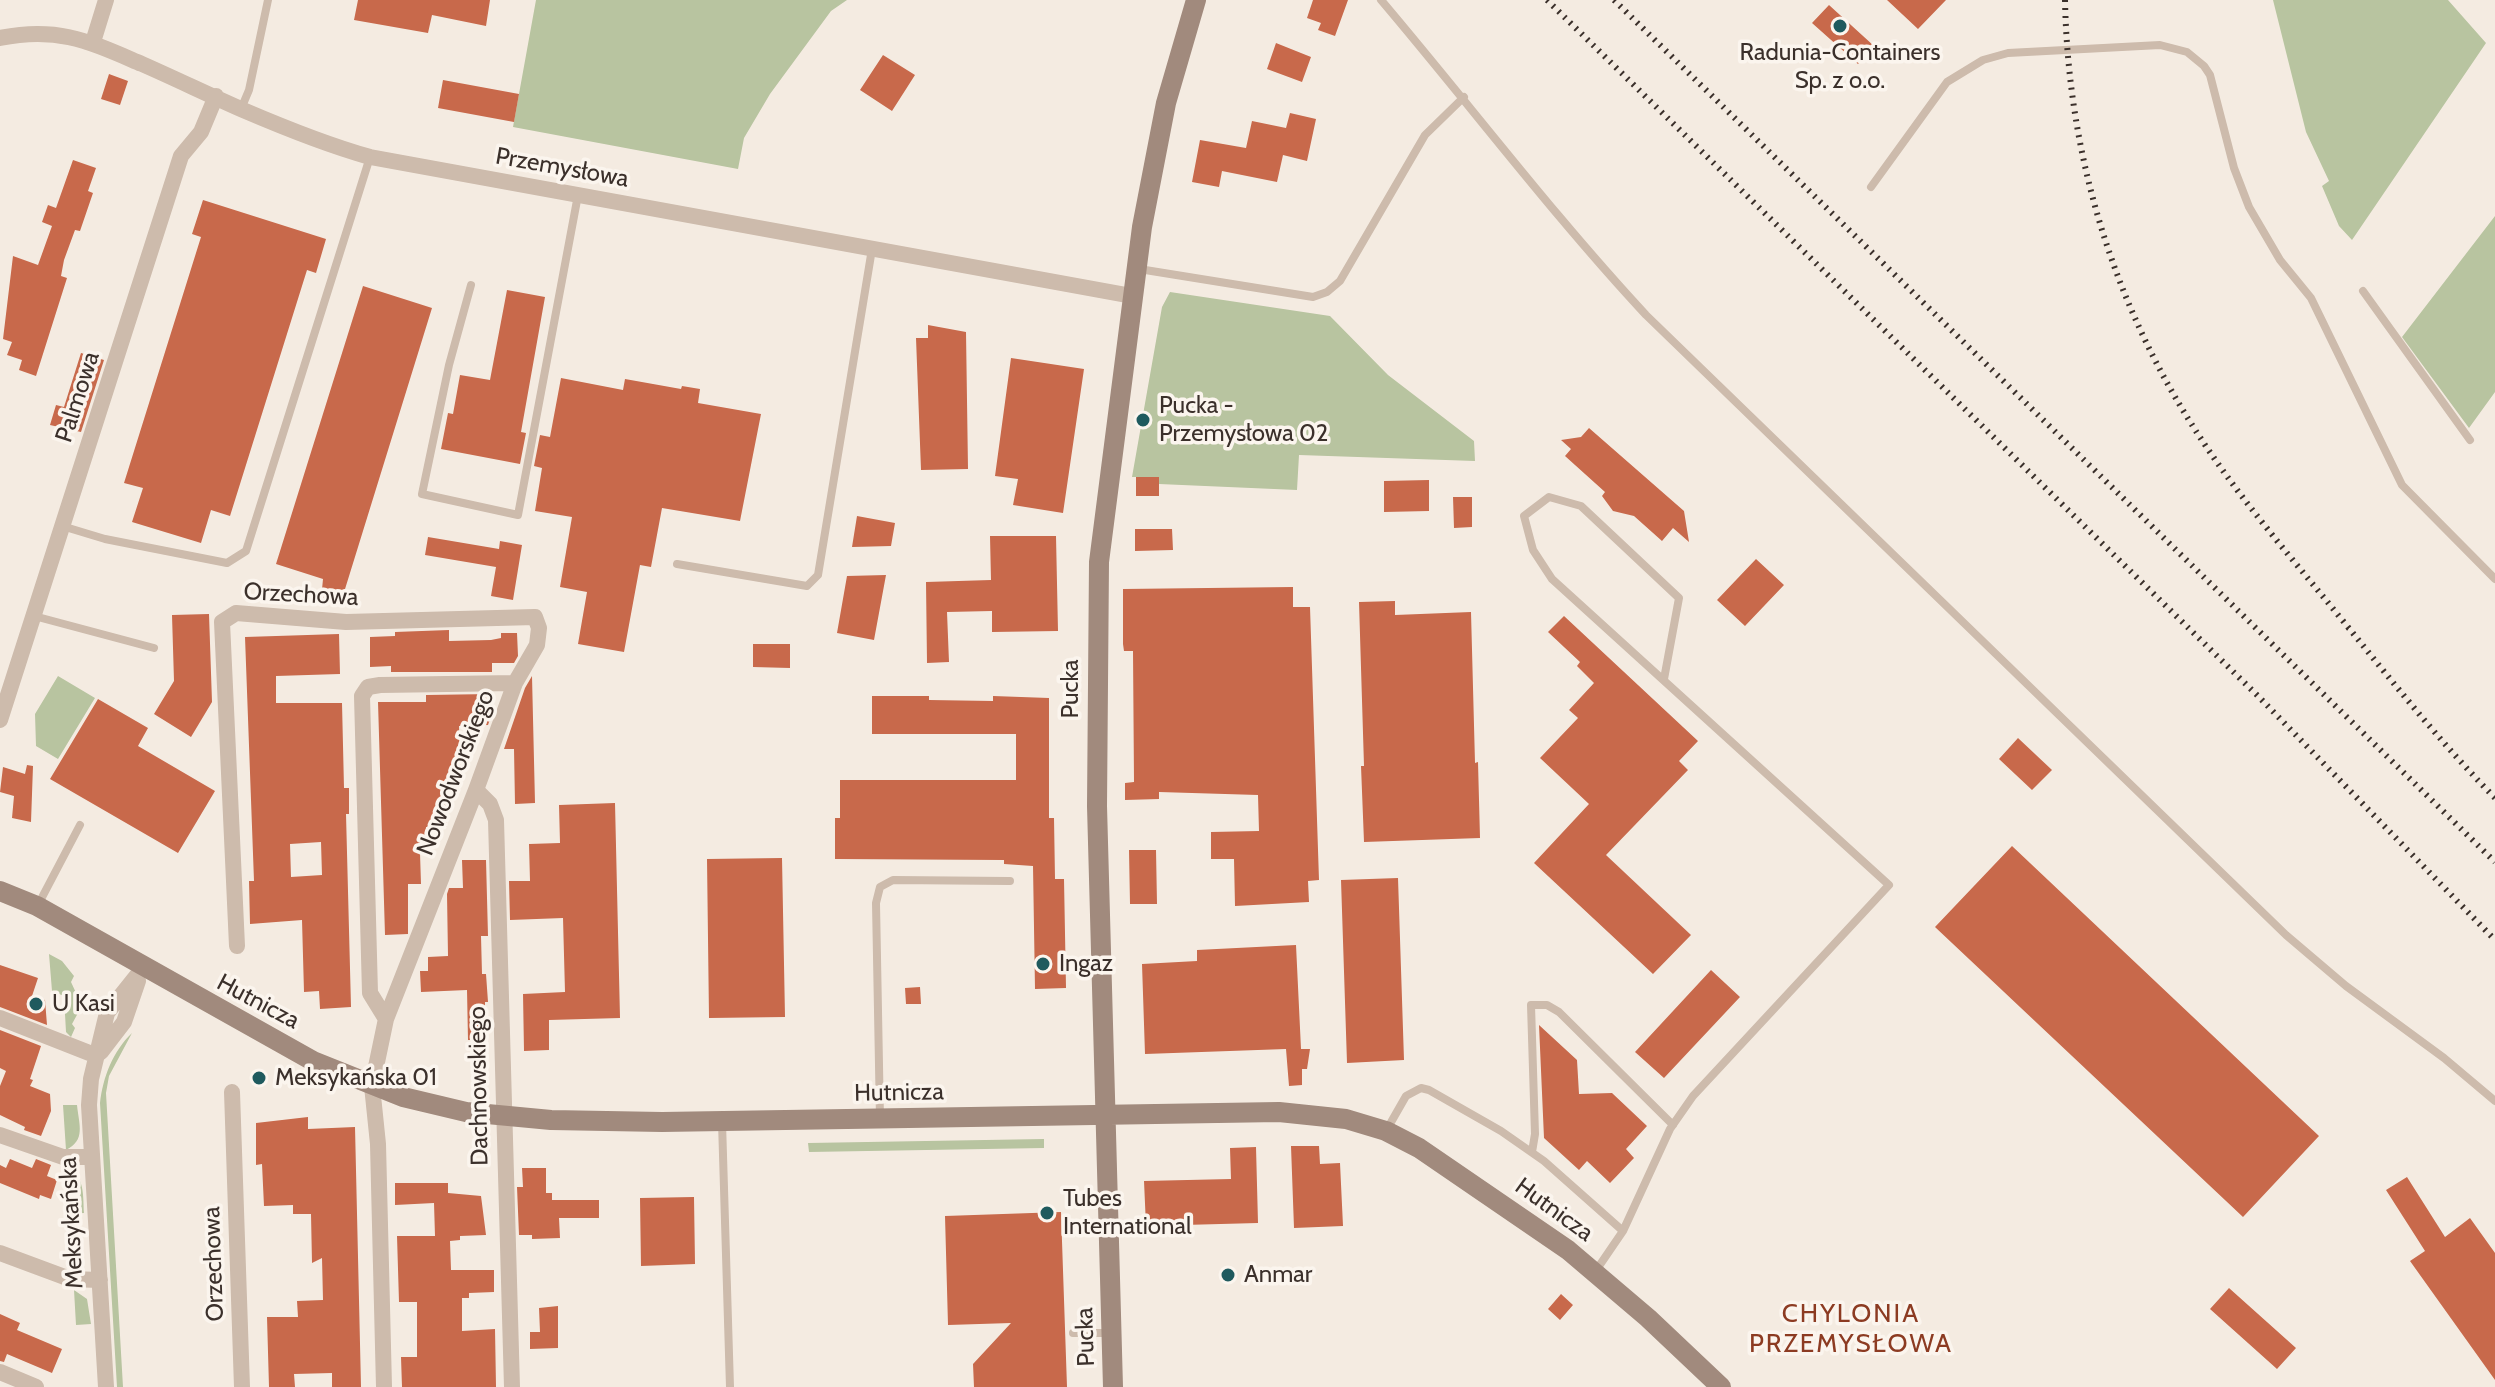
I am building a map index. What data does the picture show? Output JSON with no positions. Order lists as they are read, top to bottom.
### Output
{
  "streets": {
    "main road": ["Pucka", "Hutnicza"],
    "street": [
      "Przemysłowa",
      "Palmowa",
      "Orzechowa",
      "Nowodworskiego",
      "Dachnowskiego",
      "Meksykańska"
    ]
  },
  "crossings": [
    ["Przemysłowa", "Palmowa"],
    ["Przemysłowa", "Pucka"],
    ["Orzechowa", "Nowodworskiego"],
    ["Pucka", "Hutnicza"],
    ["Nowodworskiego", "Hutnicza"],
    ["Nowodworskiego", "Dachnowskiego"],
    ["Hutnicza", "Dachnowskiego"],
    ["Hutnicza", "Meksykańska"]
  ],
  "districts": ["CHYLONIA PRZEMYSŁOWA"],
  "places": [
    "Radunia-Containers Sp. z o.o.",
    "Pucka - Przemysłowa 02",
    "Ingaz",
    "U Kasi",
    "Meksykańska 01",
    "Tubes International",
    "Anmar"
  ]
}
